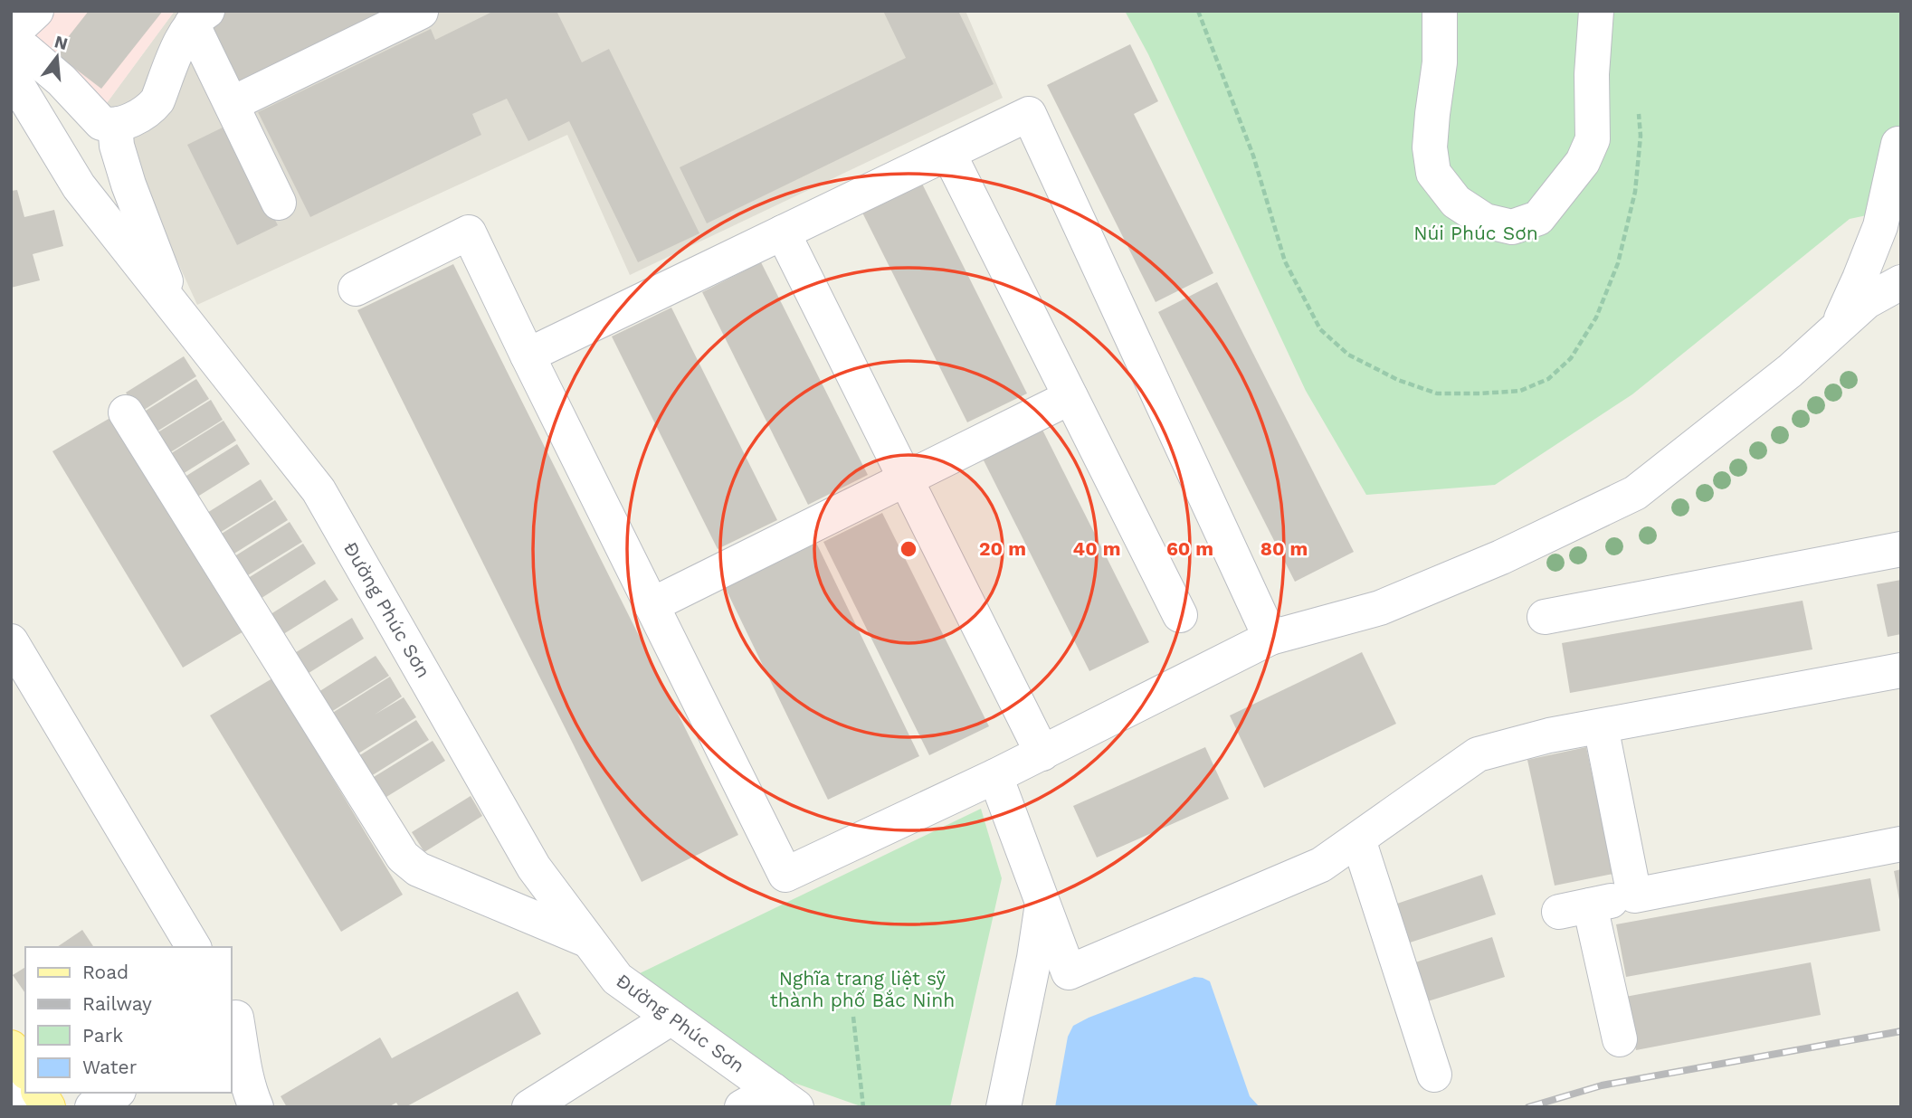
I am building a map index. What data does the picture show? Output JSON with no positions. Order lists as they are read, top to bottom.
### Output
{
  "streets": {
    "street": ["Đường Phúc Sơn"]
  },
  "parks": ["Núi Phúc Sơn", "Nghĩa trang liệt sỹ thành phố Bắc Ninh"],
  "legend": [
    "Road",
    "Railway",
    "Park",
    "Water"
  ],
  "north": "top",
  "rings": [
    "20 m",
    "40 m",
    "60 m",
    "80 m"
  ]
}
